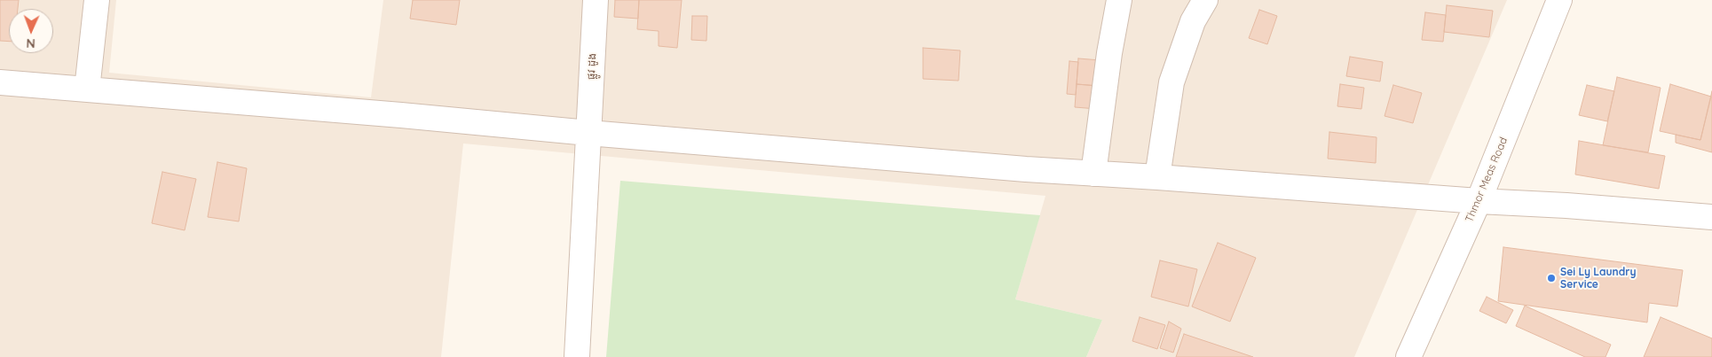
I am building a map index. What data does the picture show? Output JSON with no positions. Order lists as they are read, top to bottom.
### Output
{
  "streets": {
    "street": ["ផ្លូវ ដូង", "Thmor Meas Road"]
  },
  "places": ["Sei Ly Laundry Service"],
  "north": "bottom"
}
